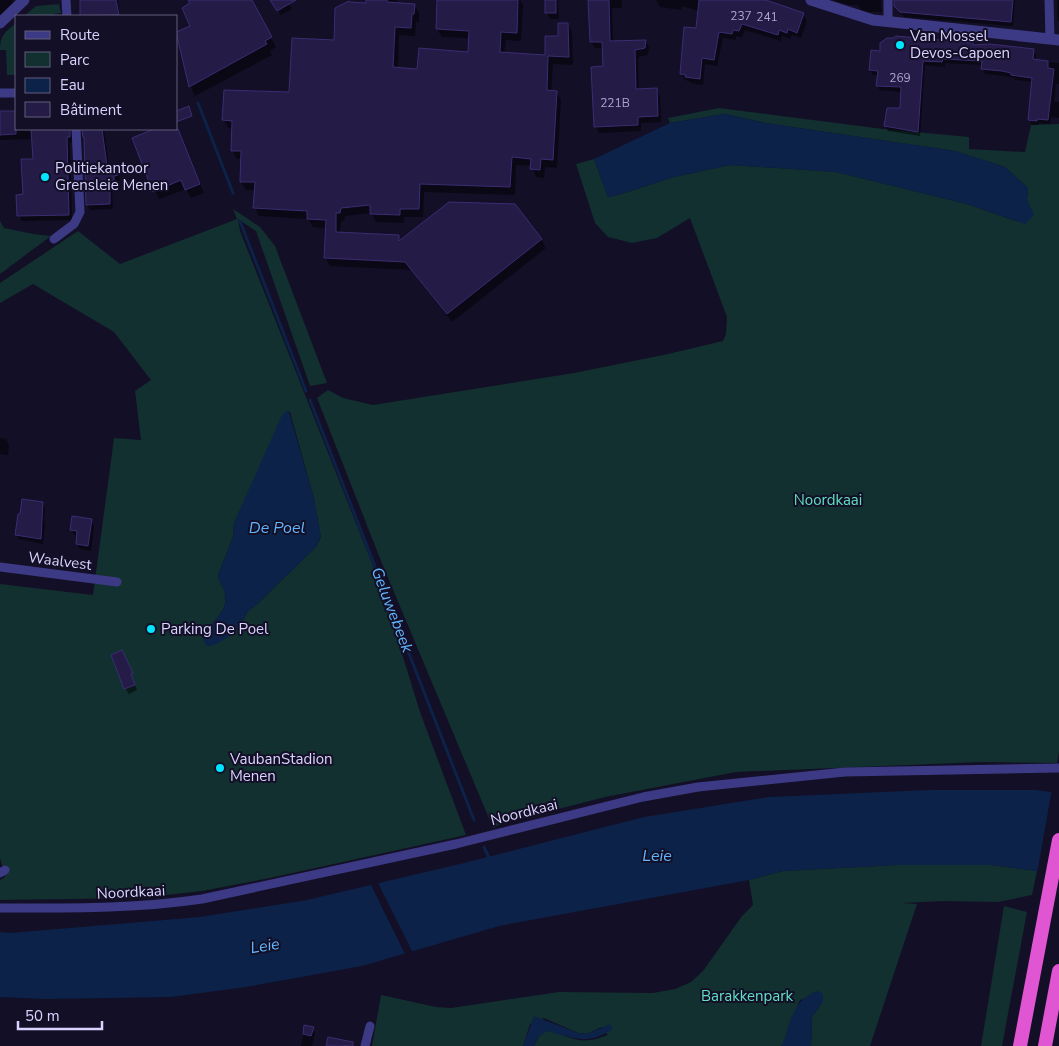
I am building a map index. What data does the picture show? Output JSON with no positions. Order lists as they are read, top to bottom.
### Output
{
  "streets": {
    "street": ["Waalvest", "Noordkaai"]
  },
  "water": ["De Poel", "Geluwebeek", "Leie"],
  "parks": ["Noordkaai", "Barakkenpark"],
  "places": [
    "Van Mossel Devos-Capoen",
    "Politiekantoor Grensleie Menen",
    "Parking De Poel",
    "VaubanStadion Menen"
  ],
  "house_numbers": [
    "237",
    "241",
    "269",
    "221B"
  ],
  "legend": [
    "Route",
    "Parc",
    "Eau",
    "Bâtiment"
  ],
  "scale_bar": "50 m"
}
